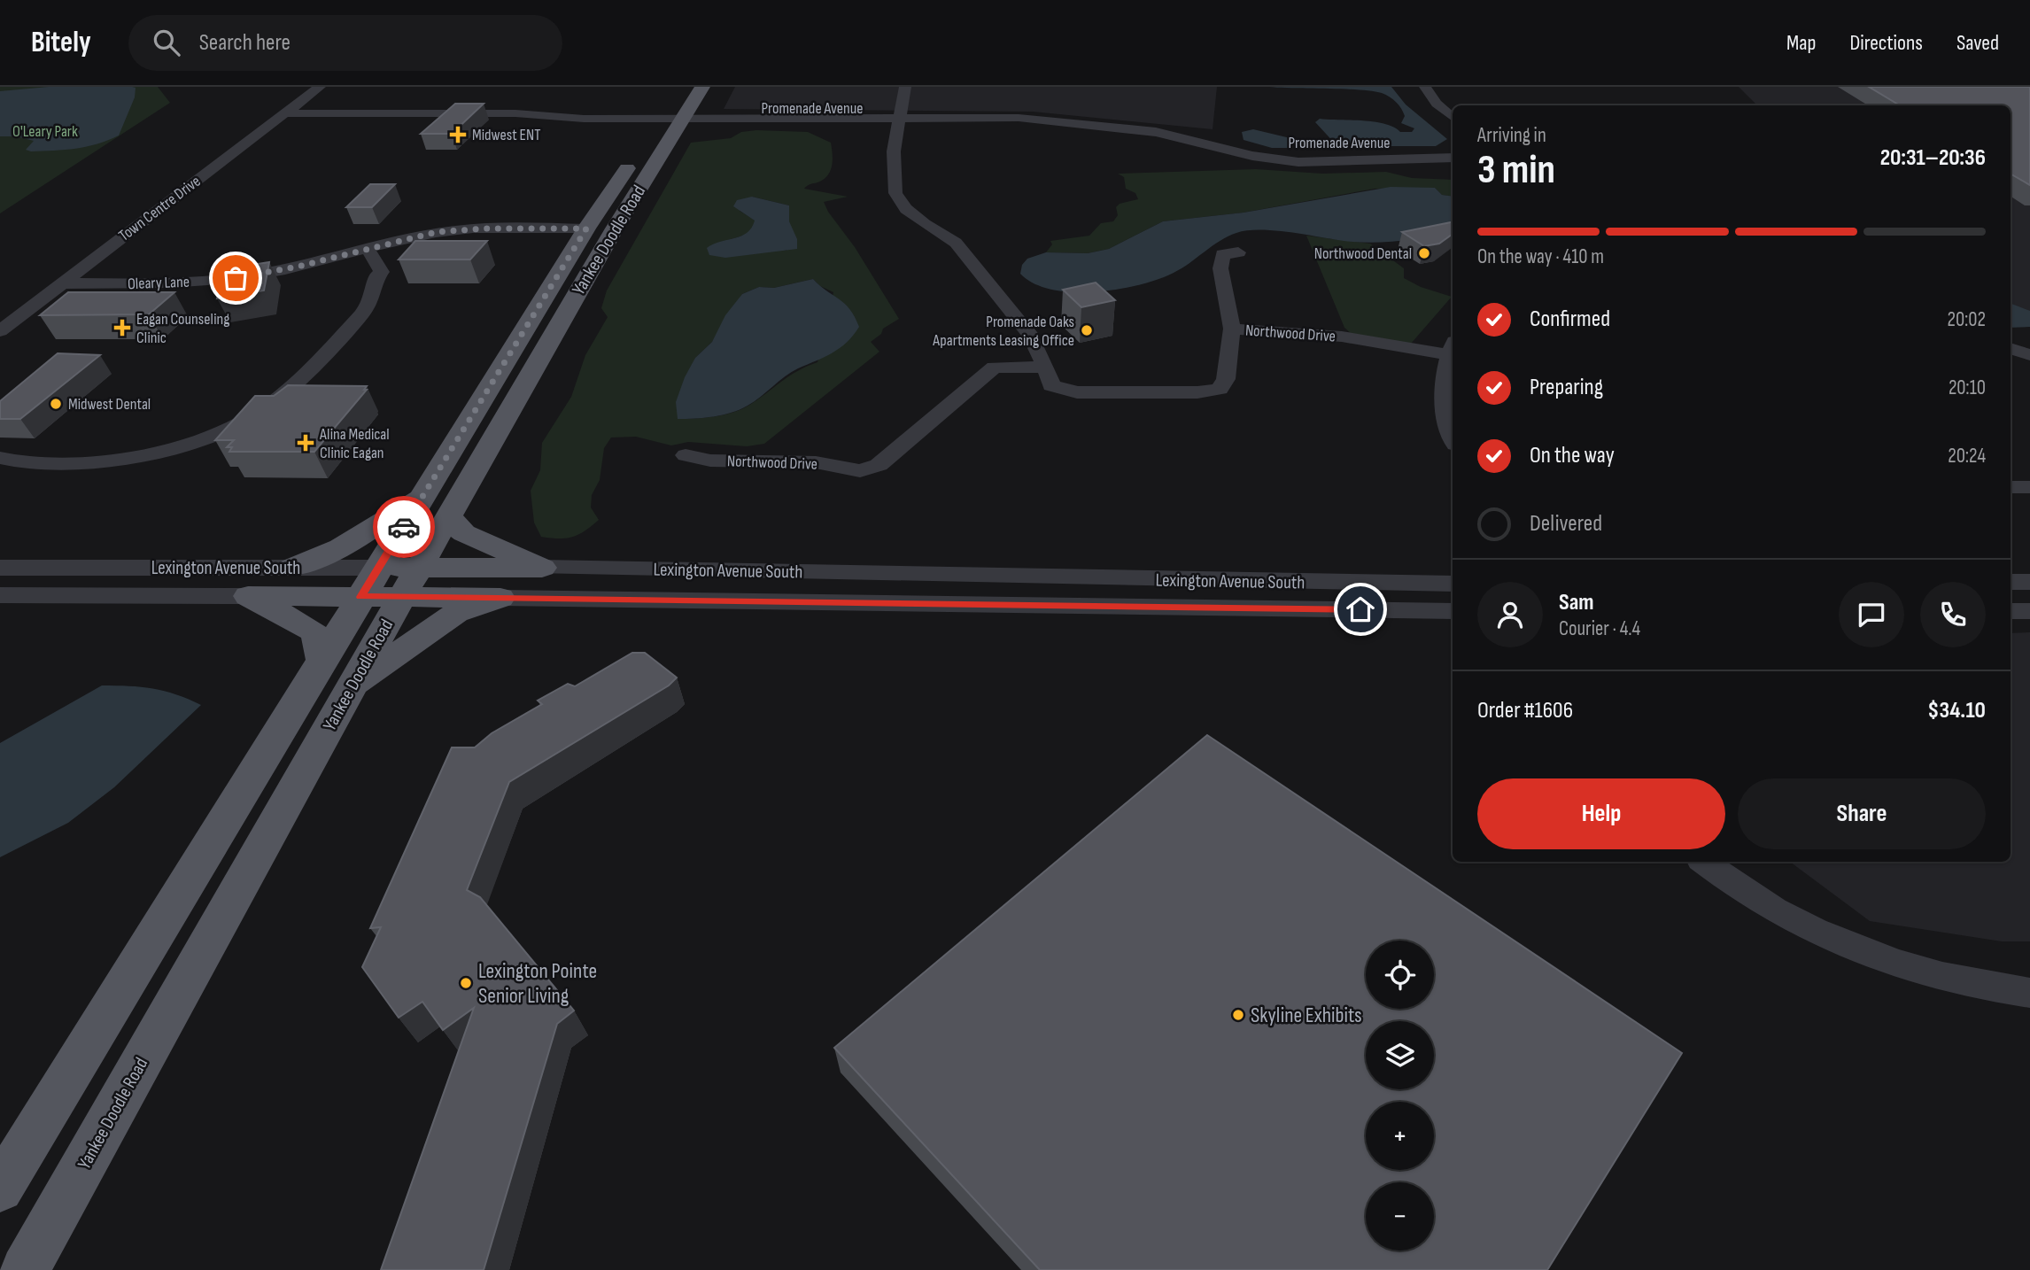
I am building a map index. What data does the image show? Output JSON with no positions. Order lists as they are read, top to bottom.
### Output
{
  "streets": {
    "main road": ["Yankee Doodle Road", "Lexington Avenue South"],
    "street": [
      "Promenade Avenue",
      "Town Centre Drive",
      "Oleary Lane",
      "Northwood Drive"
    ]
  },
  "crossings": [
    ["Promenade Avenue", "Town Centre Drive"],
    ["Promenade Avenue", "Yankee Doodle Road"],
    ["Promenade Avenue", "Northwood Drive"],
    ["Town Centre Drive", "Oleary Lane"],
    ["Yankee Doodle Road", "Oleary Lane"],
    ["Yankee Doodle Road", "Lexington Avenue South"]
  ],
  "parks": ["O'Leary Park"],
  "places": {
    "health": ["Midwest ENT", "Eagan Counseling Clinic", "Alina Medical Clinic Eagan"],
    "other": [
      "Northwood Dental",
      "Promenade Oaks Apartments Leasing Office",
      "Midwest Dental",
      "Lexington Pointe Senior Living",
      "Skyline Exhibits"
    ]
  },
  "page": {
    "header": "Bitely",
    "search": "Search here",
    "nav": ["Map", "Directions", "Saved"],
    "heading": ["3 min", "Arriving in", "20:31–20:36"],
    "panel": [
      "Sam",
      "Courier · 4.4",
      "Order #1606",
      "$34.10"
    ],
    "bar": "On the way · 410 m",
    "list": [
      ["Confirmed", "20:02"],
      ["Preparing", "20:10"],
      ["On the way", "20:24"],
      "Delivered"
    ],
    "buttons": ["Help", "Share"],
    "map_buttons": ["+", "−"]
  }
}
